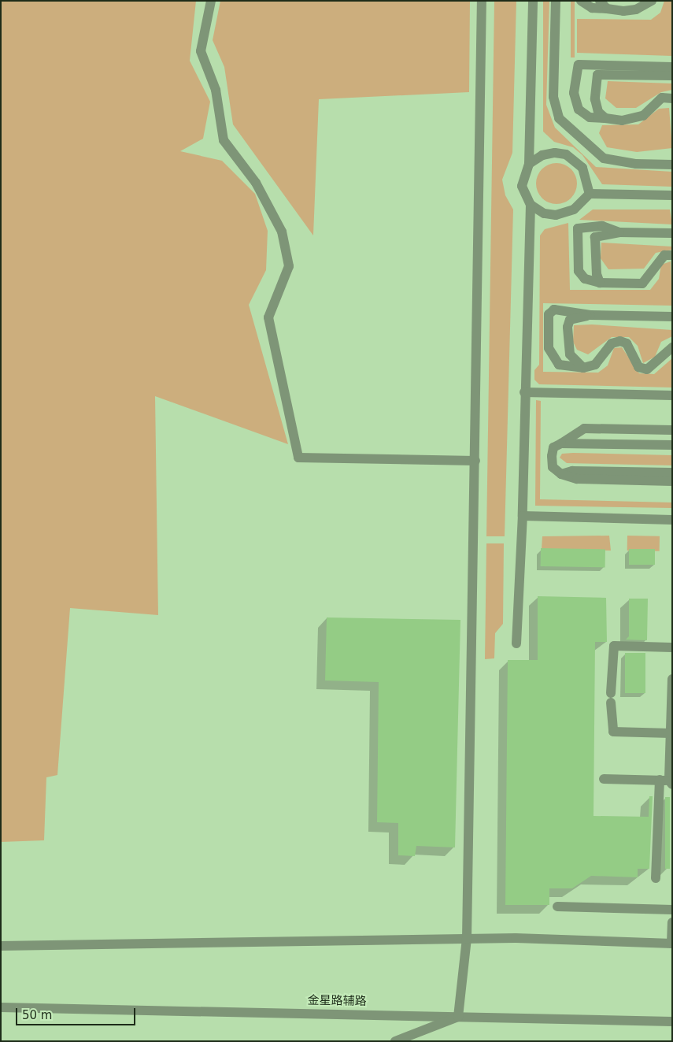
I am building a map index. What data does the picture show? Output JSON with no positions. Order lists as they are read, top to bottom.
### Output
{
  "streets": {
    "street": ["金星路辅路"]
  },
  "scale_bar": "50 m"
}
